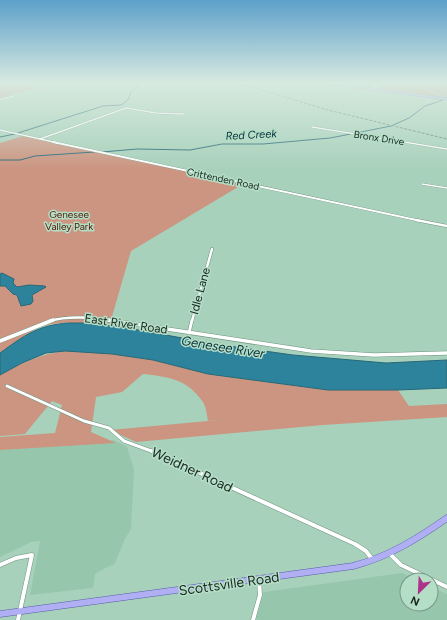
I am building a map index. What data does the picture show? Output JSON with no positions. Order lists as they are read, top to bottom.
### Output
{
  "streets": {
    "main road": ["Scottsville Road"],
    "street": [
      "Bronx Drive",
      "Crittenden Road",
      "Idle Lane",
      "East River Road",
      "Weidner Road"
    ]
  },
  "crossings": [
    ["Idle Lane", "East River Road"],
    ["Weidner Road", "Scottsville Road"]
  ],
  "water": ["Red Creek", "Genesee River"],
  "parks": ["Genesee Valley Park"],
  "north": "bottom left"
}
